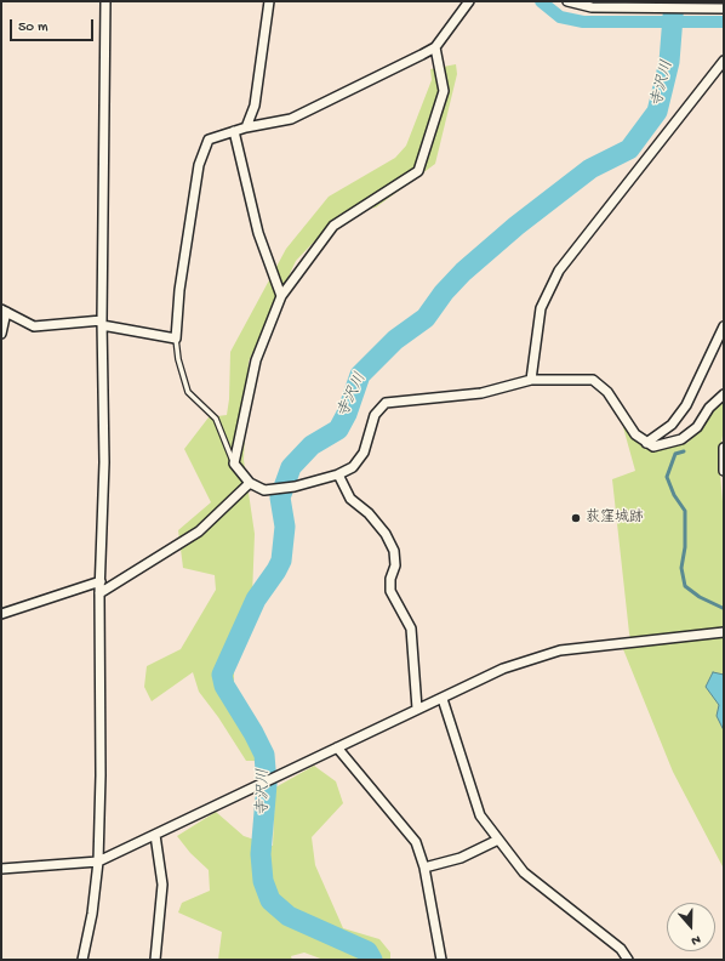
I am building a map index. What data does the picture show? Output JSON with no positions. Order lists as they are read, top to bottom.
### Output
{
  "water": ["寺沢川"],
  "places": ["荻窪城跡"],
  "scale_bar": "50 m",
  "north": "bottom"
}
